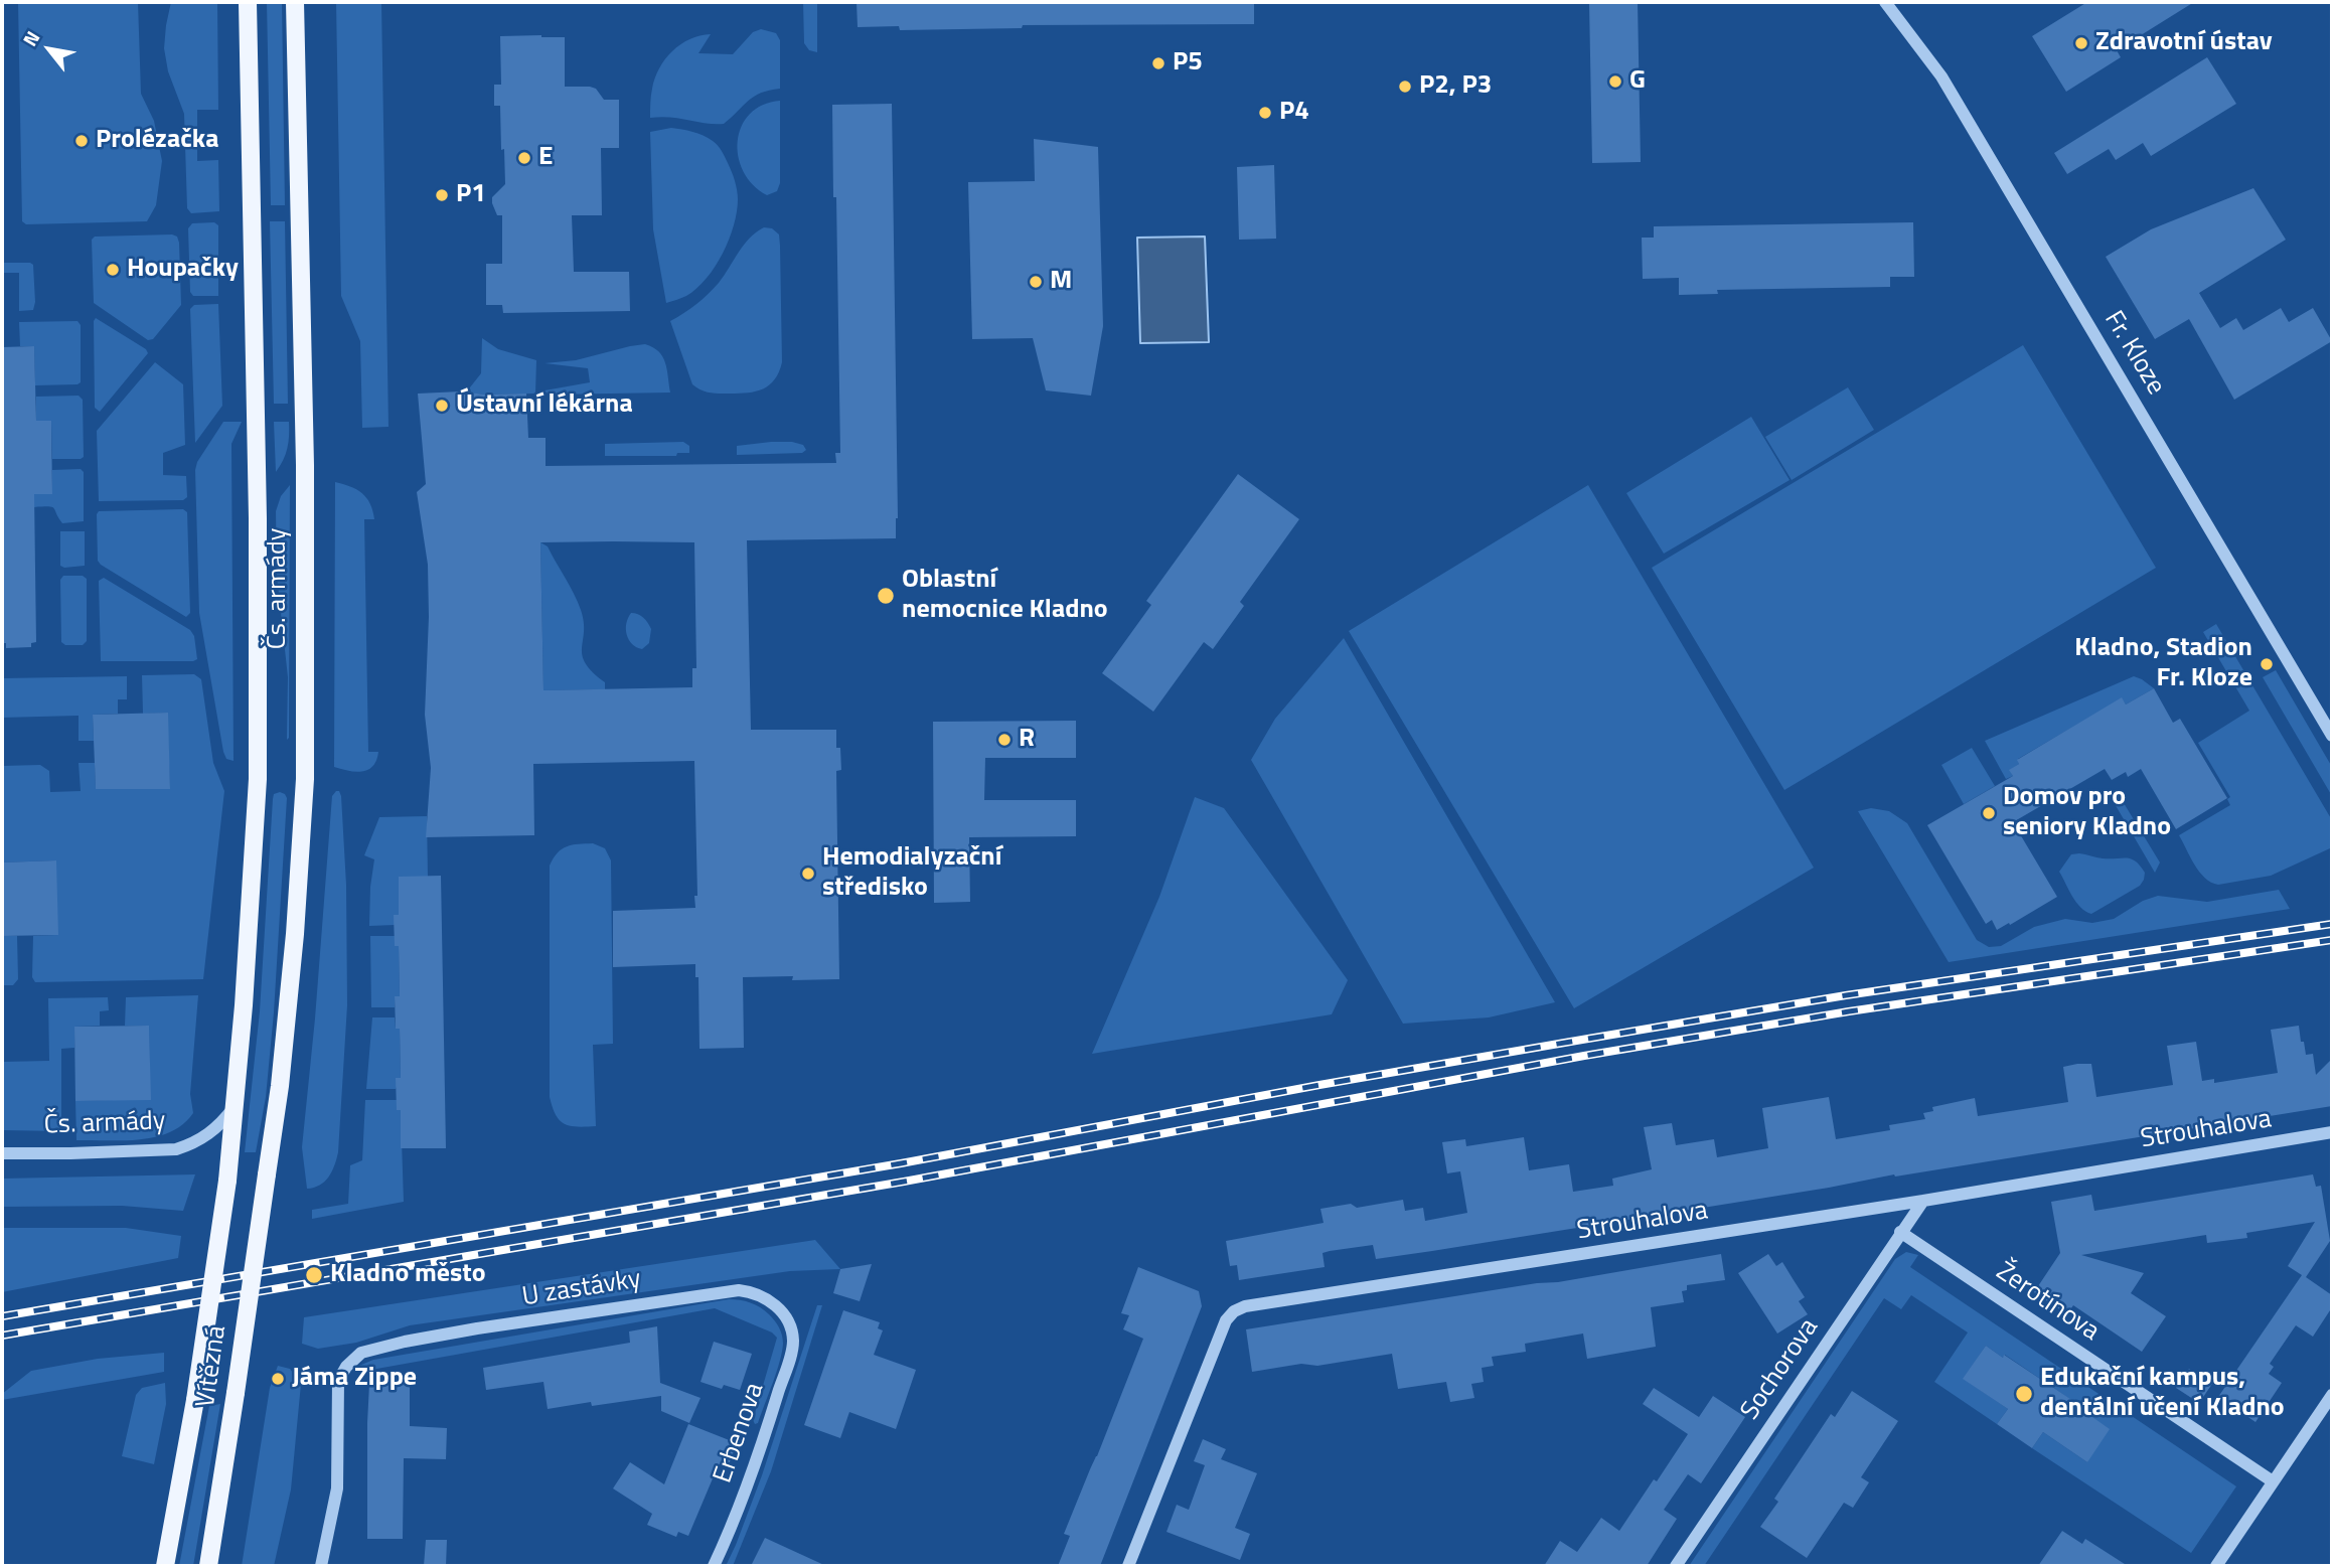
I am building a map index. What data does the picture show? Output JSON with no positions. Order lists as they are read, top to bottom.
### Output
{
  "streets": {
    "main road": ["Čs. armády", "Vítězná"],
    "street": [
      "Fr. Kloze",
      "Strouhalova",
      "U zastávky",
      "Žerotínova",
      "Sochorova",
      "Erbenova"
    ]
  },
  "crossings": [
    ["Čs. armády", "Vítězná"],
    ["Strouhalova", "Sochorova"],
    ["U zastávky", "Erbenova"],
    ["Žerotínova", "Sochorova"]
  ],
  "places": [
    "Zdravotní ústav",
    "P5",
    "G",
    "P2, P3",
    "P4",
    "Prolézačka",
    "E",
    "P1",
    "Houpačky",
    "M",
    "Ústavní lékárna",
    "Oblastní nemocnice Kladno",
    "Kladno, Stadion Fr. Kloze",
    "R",
    "Domov pro seniory Kladno",
    "Hemodialyzační středisko",
    "Kladno město",
    "Jáma Zippe",
    "Edukační kampus, dentální učení Kladno"
  ],
  "north": "top left"
}
